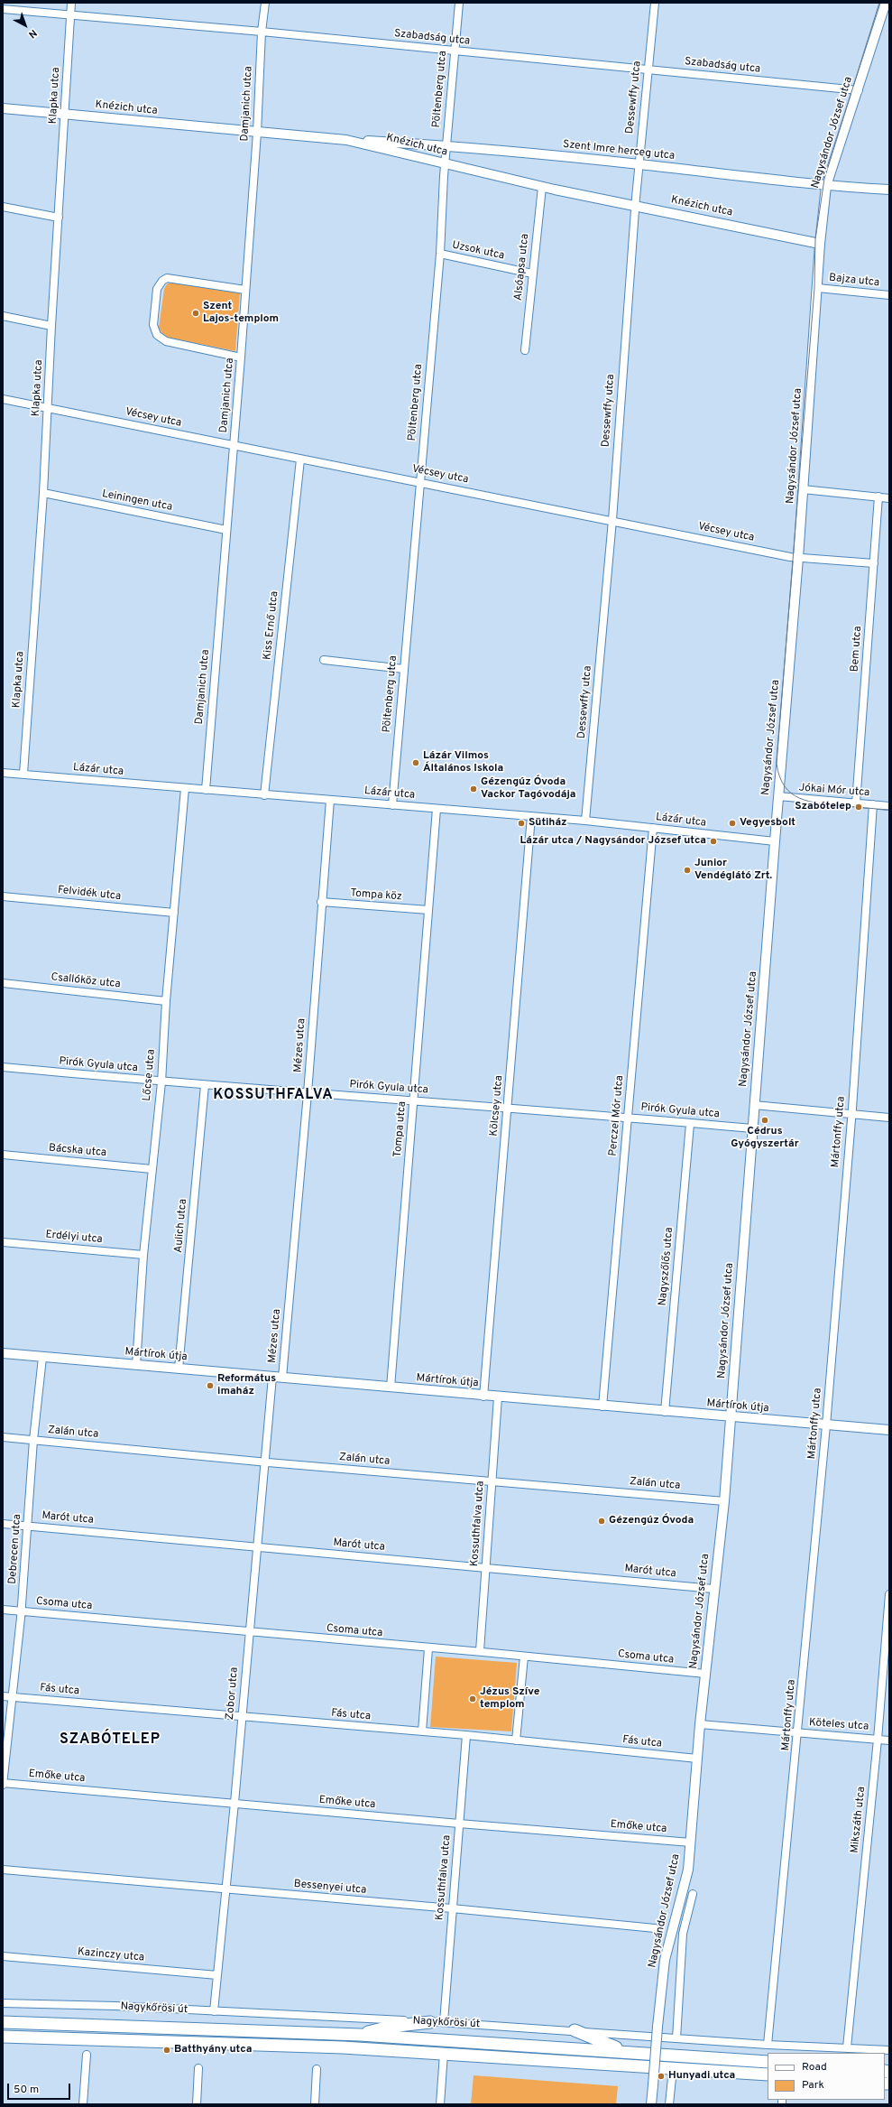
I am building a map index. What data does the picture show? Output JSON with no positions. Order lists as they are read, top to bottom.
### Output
{
  "streets": {
    "main road": ["Nagykőrösi út"],
    "street": [
      "Szabadság utca",
      "Pöltenberg utca",
      "Klapka utca",
      "Dessewffy utca",
      "Damjanich utca",
      "Knézich utca",
      "Nagysándor József utca",
      "Szent Imre herceg utca",
      "Uzsok utca",
      "Alsóapsa utca",
      "Bajza utca",
      "Vécsey utca",
      "Leiningen utca",
      "Kiss Ernő utca",
      "Bem utca",
      "Lázár utca",
      "Jókai Mór utca",
      "Felvidék utca",
      "Tompa köz",
      "Csallóköz utca",
      "Mézes utca",
      "Pirók Gyula utca",
      "Lőcse utca",
      "Kölcsey utca",
      "Perczel Mór utca",
      "Tompa utca",
      "Mártonffy utca",
      "Bácska utca",
      "Aulich utca",
      "Erdélyi utca",
      "Nagyszőlős utca",
      "Mártírok útja",
      "Zalán utca",
      "Marót utca",
      "Kossuthfalva utca",
      "Debrecen utca",
      "Csoma utca",
      "Fás utca",
      "Zobor utca",
      "Köteles utca",
      "Emőke utca",
      "Mikszáth utca",
      "Bessenyei utca",
      "Kazinczy utca"
    ]
  },
  "crossings": [
    ["Szabadság utca", "Pöltenberg utca"],
    ["Szabadság utca", "Klapka utca"],
    ["Szabadság utca", "Dessewffy utca"],
    ["Szabadság utca", "Damjanich utca"],
    ["Szabadság utca", "Nagysándor József utca"],
    ["Pöltenberg utca", "Knézich utca"],
    ["Pöltenberg utca", "Szent Imre herceg utca"],
    ["Pöltenberg utca", "Uzsok utca"],
    ["Pöltenberg utca", "Vécsey utca"],
    ["Pöltenberg utca", "Lázár utca"],
    ["Klapka utca", "Knézich utca"],
    ["Klapka utca", "Vécsey utca"],
    ["Klapka utca", "Leiningen utca"],
    ["Klapka utca", "Lázár utca"],
    ["Dessewffy utca", "Knézich utca"],
    ["Dessewffy utca", "Szent Imre herceg utca"],
    ["Dessewffy utca", "Vécsey utca"],
    ["Dessewffy utca", "Lázár utca"],
    ["Damjanich utca", "Knézich utca"],
    ["Damjanich utca", "Vécsey utca"],
    ["Damjanich utca", "Leiningen utca"],
    ["Damjanich utca", "Lázár utca"],
    ["Knézich utca", "Nagysándor József utca"],
    ["Knézich utca", "Szent Imre herceg utca"],
    ["Knézich utca", "Alsóapsa utca"],
    ["Nagysándor József utca", "Szent Imre herceg utca"],
    ["Nagysándor József utca", "Bajza utca"],
    ["Nagysándor József utca", "Vécsey utca"],
    ["Nagysándor József utca", "Lázár utca"],
    ["Nagysándor József utca", "Jókai Mór utca"],
    ["Nagysándor József utca", "Pirók Gyula utca"],
    ["Nagysándor József utca", "Mártírok útja"],
    ["Nagysándor József utca", "Zalán utca"],
    ["Nagysándor József utca", "Marót utca"],
    ["Nagysándor József utca", "Csoma utca"],
    ["Nagysándor József utca", "Fás utca"],
    ["Nagysándor József utca", "Köteles utca"],
    ["Nagysándor József utca", "Emőke utca"],
    ["Uzsok utca", "Alsóapsa utca"],
    ["Vécsey utca", "Kiss Ernő utca"],
    ["Vécsey utca", "Bem utca"],
    ["Kiss Ernő utca", "Lázár utca"],
    ["Bem utca", "Jókai Mór utca"],
    ["Lázár utca", "Mézes utca"],
    ["Lázár utca", "Lőcse utca"],
    ["Lázár utca", "Kölcsey utca"],
    ["Lázár utca", "Perczel Mór utca"],
    ["Lázár utca", "Tompa utca"],
    ["Jókai Mór utca", "Mártonffy utca"],
    ["Felvidék utca", "Lőcse utca"],
    ["Tompa köz", "Mézes utca"],
    ["Tompa köz", "Tompa utca"],
    ["Csallóköz utca", "Lőcse utca"],
    ["Mézes utca", "Pirók Gyula utca"],
    ["Mézes utca", "Mártírok útja"],
    ["Pirók Gyula utca", "Lőcse utca"],
    ["Pirók Gyula utca", "Kölcsey utca"],
    ["Pirók Gyula utca", "Perczel Mór utca"],
    ["Pirók Gyula utca", "Tompa utca"],
    ["Pirók Gyula utca", "Aulich utca"],
    ["Pirók Gyula utca", "Nagyszőlős utca"],
    ["Lőcse utca", "Bácska utca"],
    ["Lőcse utca", "Erdélyi utca"],
    ["Lőcse utca", "Mártírok útja"],
    ["Kölcsey utca", "Mártírok útja"],
    ["Perczel Mór utca", "Mártírok útja"],
    ["Tompa utca", "Mártírok útja"],
    ["Mártonffy utca", "Mártírok útja"],
    ["Mártonffy utca", "Köteles utca"],
    ["Mártonffy utca", "Nagykőrösi út"],
    ["Aulich utca", "Mártírok útja"],
    ["Nagyszőlős utca", "Mártírok útja"],
    ["Mártírok útja", "Kossuthfalva utca"],
    ["Mártírok útja", "Debrecen utca"],
    ["Mártírok útja", "Zobor utca"],
    ["Zalán utca", "Kossuthfalva utca"],
    ["Zalán utca", "Debrecen utca"],
    ["Zalán utca", "Zobor utca"],
    ["Marót utca", "Kossuthfalva utca"],
    ["Marót utca", "Debrecen utca"],
    ["Marót utca", "Zobor utca"],
    ["Kossuthfalva utca", "Csoma utca"],
    ["Kossuthfalva utca", "Fás utca"],
    ["Kossuthfalva utca", "Emőke utca"],
    ["Kossuthfalva utca", "Bessenyei utca"],
    ["Kossuthfalva utca", "Nagykőrösi út"],
    ["Debrecen utca", "Csoma utca"],
    ["Debrecen utca", "Fás utca"],
    ["Debrecen utca", "Emőke utca"],
    ["Csoma utca", "Zobor utca"],
    ["Fás utca", "Zobor utca"],
    ["Zobor utca", "Emőke utca"],
    ["Zobor utca", "Bessenyei utca"],
    ["Zobor utca", "Kazinczy utca"],
    ["Zobor utca", "Nagykőrösi út"],
    ["Köteles utca", "Mikszáth utca"],
    ["Mikszáth utca", "Nagykőrösi út"]
  ],
  "districts": ["KOSSUTHFALVA", "SZABÓTELEP"],
  "places": [
    "Szent Lajos-templom",
    "Lázár Vilmos Általános Iskola",
    "Gézengúz Óvoda Vackor Tagóvodája",
    "Szabótelep",
    "Sütiház",
    "Vegyesbolt",
    "Lázár utca / Nagysándor József utca",
    "Junior Vendéglátó Zrt.",
    "Cédrus Gyógyszertár",
    "Református imaház",
    "Gézengúz Óvoda",
    "Jézus Szíve templom",
    "Batthyány utca",
    "Hunyadi utca"
  ],
  "legend": ["Road", "Park"],
  "scale_bar": "50 m",
  "north": "bottom right"
}
